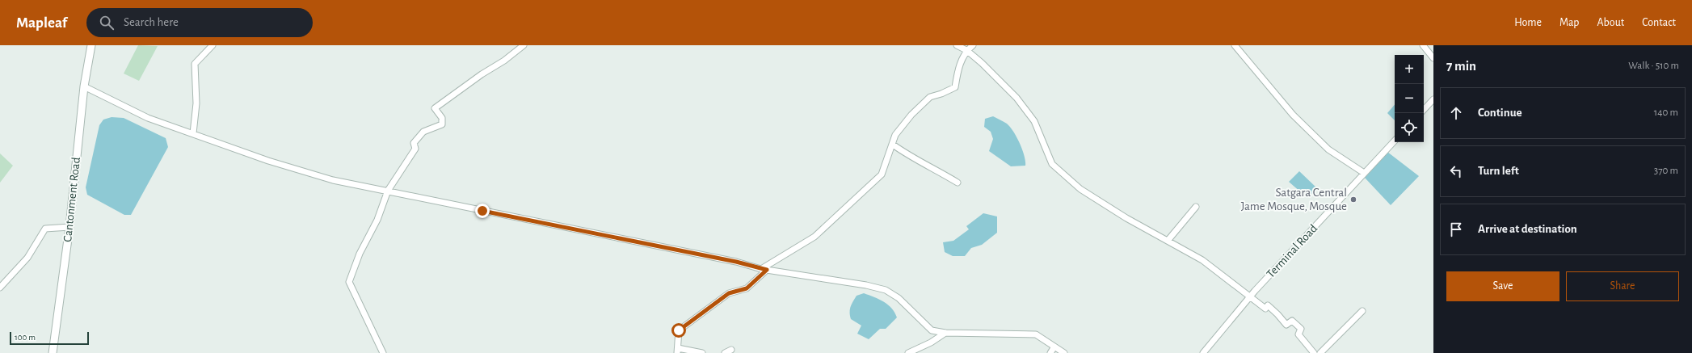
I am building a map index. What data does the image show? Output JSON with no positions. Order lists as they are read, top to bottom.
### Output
{
  "streets": {
    "street": ["Cantonment Road", "Terminal Road"]
  },
  "places": ["Satgara Central Jame Mosque, Mosque"],
  "scale_bar": "100 m",
  "page": {
    "header": "Mapleaf",
    "search": "Search here",
    "nav": [
      "Home",
      "Map",
      "About",
      "Contact"
    ],
    "heading": ["7 min", "Walk · 510 m"],
    "map_buttons": ["+", "−"],
    "list": [
      ["Continue", "140 m"],
      ["Turn left", "370 m"],
      "Arrive at destination"
    ],
    "buttons": ["Save", "Share"],
    "scale": "100 m"
  }
}
